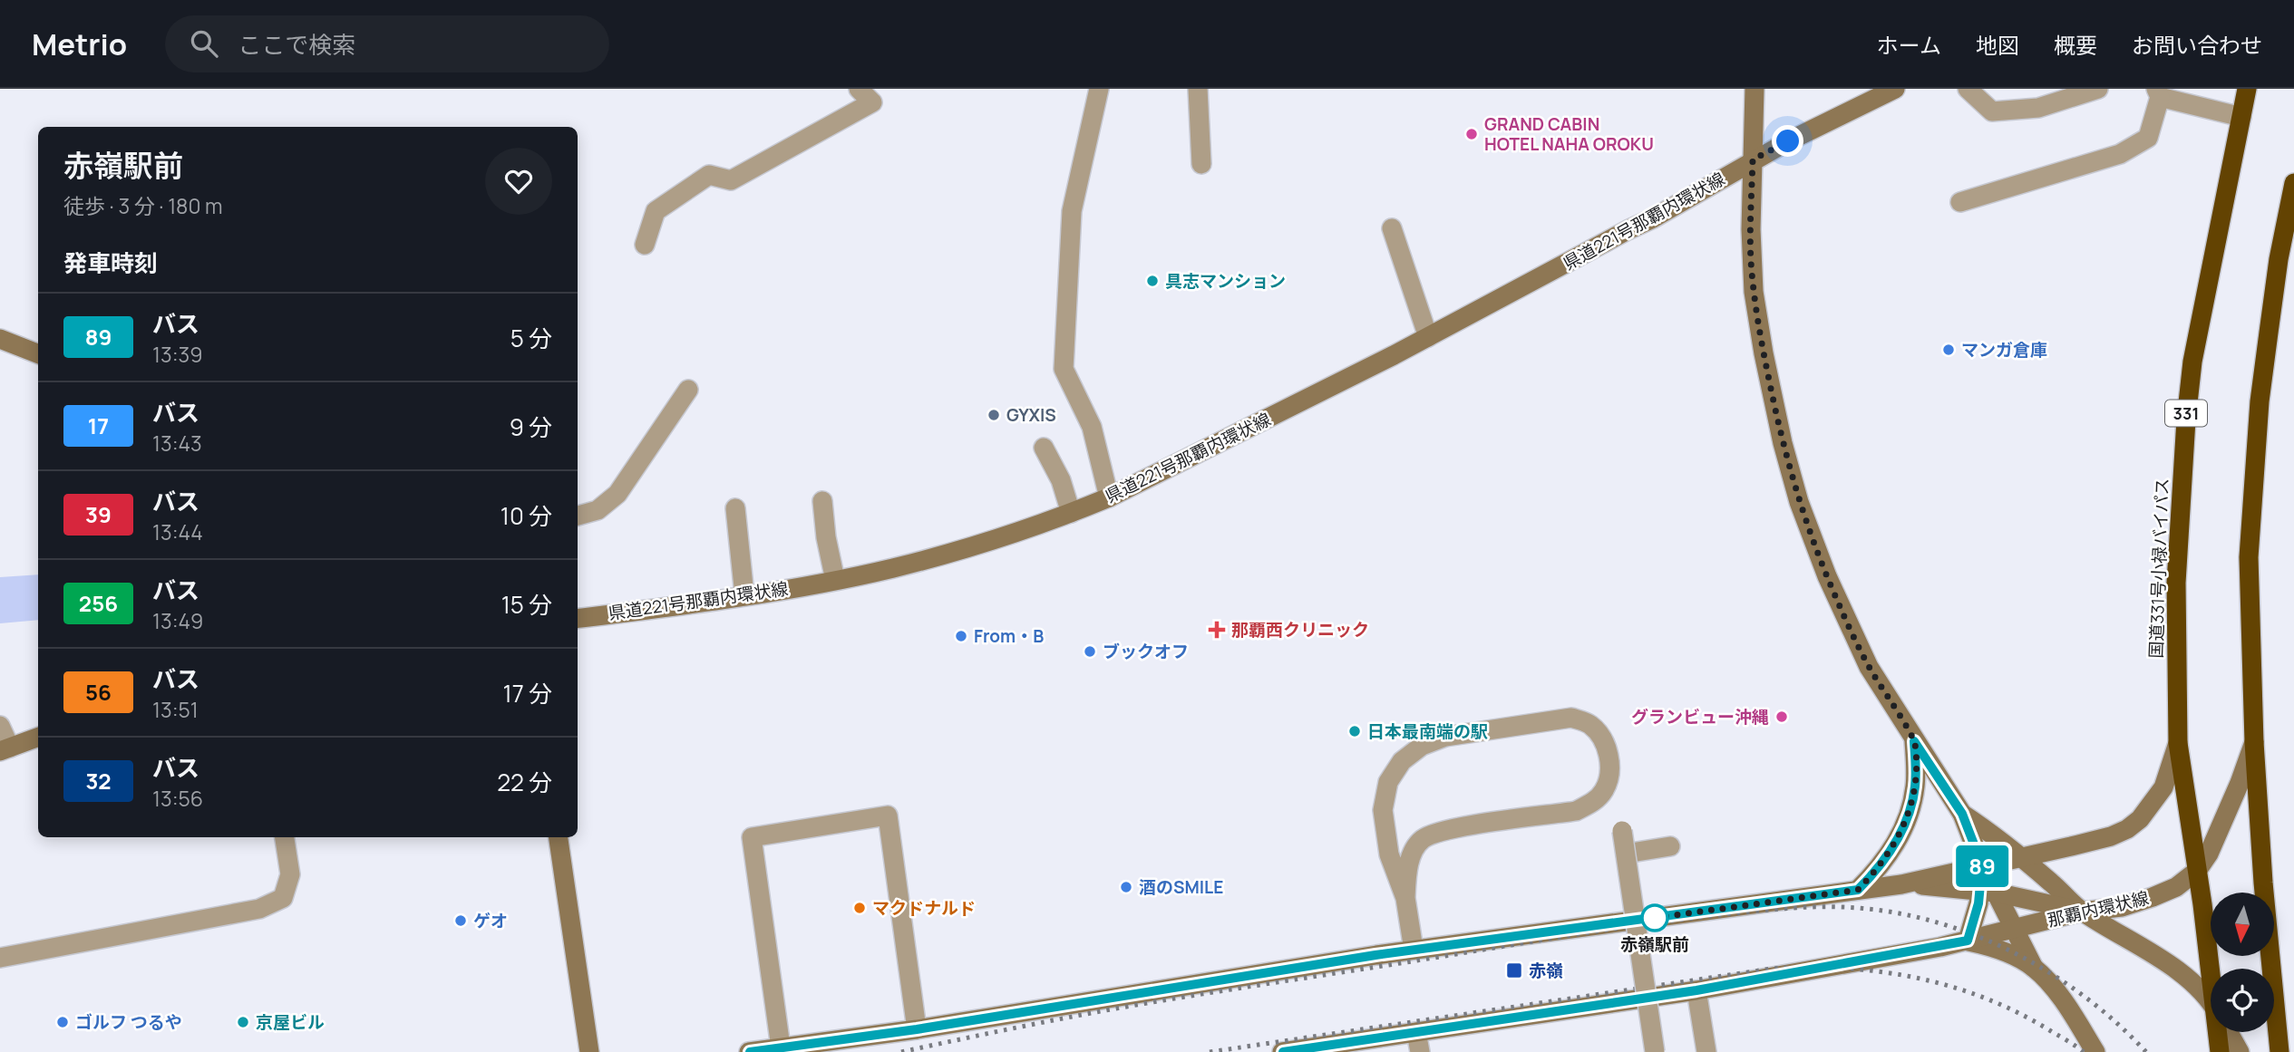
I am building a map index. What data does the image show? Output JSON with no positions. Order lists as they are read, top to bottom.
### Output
{
  "streets": {
    "highway": ["331", "国道331号小禄バイパス"],
    "main road": ["県道221号那覇内環状線", "那覇内環状線"]
  },
  "crossings": [
    ["国道331号小禄バイパス", "那覇内環状線"]
  ],
  "places": {
    "other": [
      "GRAND CABIN HOTEL NAHA OROKU",
      "具志マンション",
      "マンガ倉庫",
      "GYXIS",
      "From・B",
      "ブックオフ",
      "グランビュー沖縄",
      "日本最南端の駅",
      "酒のSMILE",
      "マクドナルド",
      "赤嶺駅前",
      "ゲオ",
      "ゴルフ つるや",
      "京屋ビル"
    ],
    "health": ["那覇西クリニック"],
    "transit": ["赤嶺"]
  },
  "lines": ["bus line 89"],
  "north": "bottom",
  "page": {
    "header": "Metrio",
    "search": "ここで検索",
    "nav": [
      "ホーム",
      "地図",
      "概要",
      "お問い合わせ"
    ],
    "on_map": "89",
    "heading": [
      ["赤嶺駅前", "徒歩 · 3 分 · 180 m"],
      "発車時刻"
    ],
    "list": [
      {
        "mark": "89",
        "name": "バス",
        "note": "13:39",
        "value": "5 分"
      },
      {
        "mark": "17",
        "name": "バス",
        "note": "13:43",
        "value": "9 分"
      },
      {
        "mark": "39",
        "name": "バス",
        "note": "13:44",
        "value": "10 分"
      },
      {
        "mark": "256",
        "name": "バス",
        "note": "13:49",
        "value": "15 分"
      },
      {
        "mark": "56",
        "name": "バス",
        "note": "13:51",
        "value": "17 分"
      },
      {
        "mark": "32",
        "name": "バス",
        "note": "13:56",
        "value": "22 分"
      }
    ]
  }
}
